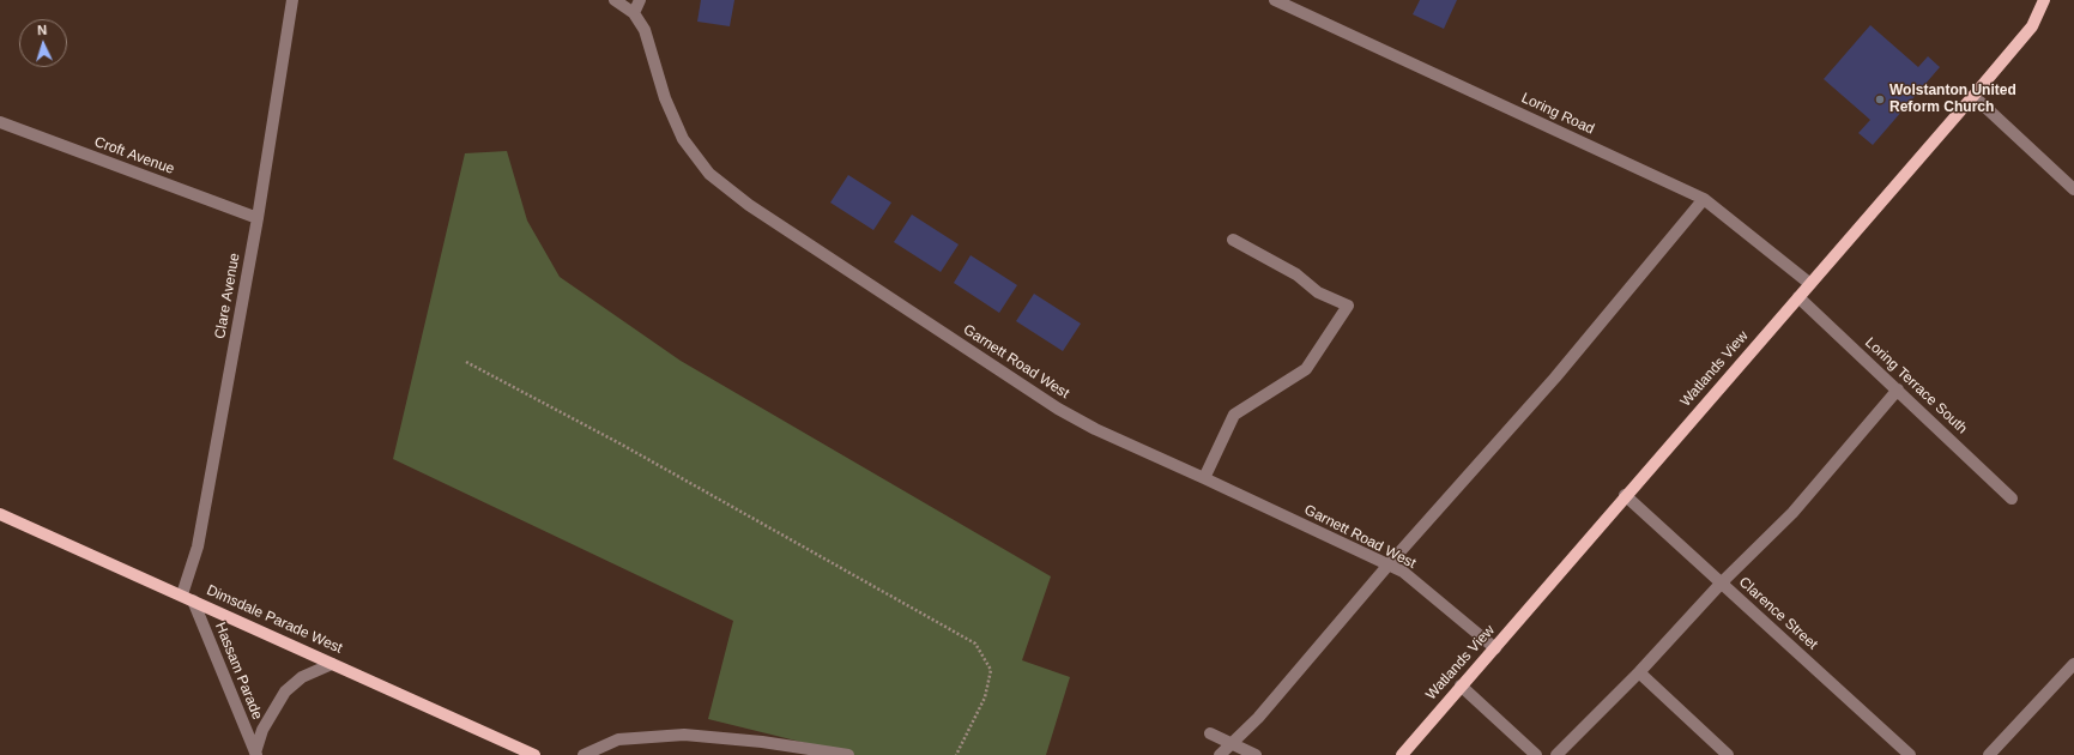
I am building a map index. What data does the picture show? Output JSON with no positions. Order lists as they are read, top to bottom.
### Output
{
  "streets": {
    "main road": ["Watlands View", "Dimsdale Parade West"],
    "street": [
      "Loring Road",
      "Croft Avenue",
      "Clare Avenue",
      "Garnett Road West",
      "Loring Terrace South",
      "Clarence Street",
      "Hassam Parade"
    ]
  },
  "crossings": [
    ["Loring Road", "Watlands View"],
    ["Croft Avenue", "Clare Avenue"],
    ["Clare Avenue", "Dimsdale Parade West"],
    ["Clare Avenue", "Hassam Parade"],
    ["Garnett Road West", "Watlands View"],
    ["Watlands View", "Loring Terrace South"],
    ["Watlands View", "Clarence Street"],
    ["Dimsdale Parade West", "Hassam Parade"]
  ],
  "places": ["Wolstanton United Reform Church"],
  "north": "top"
}
